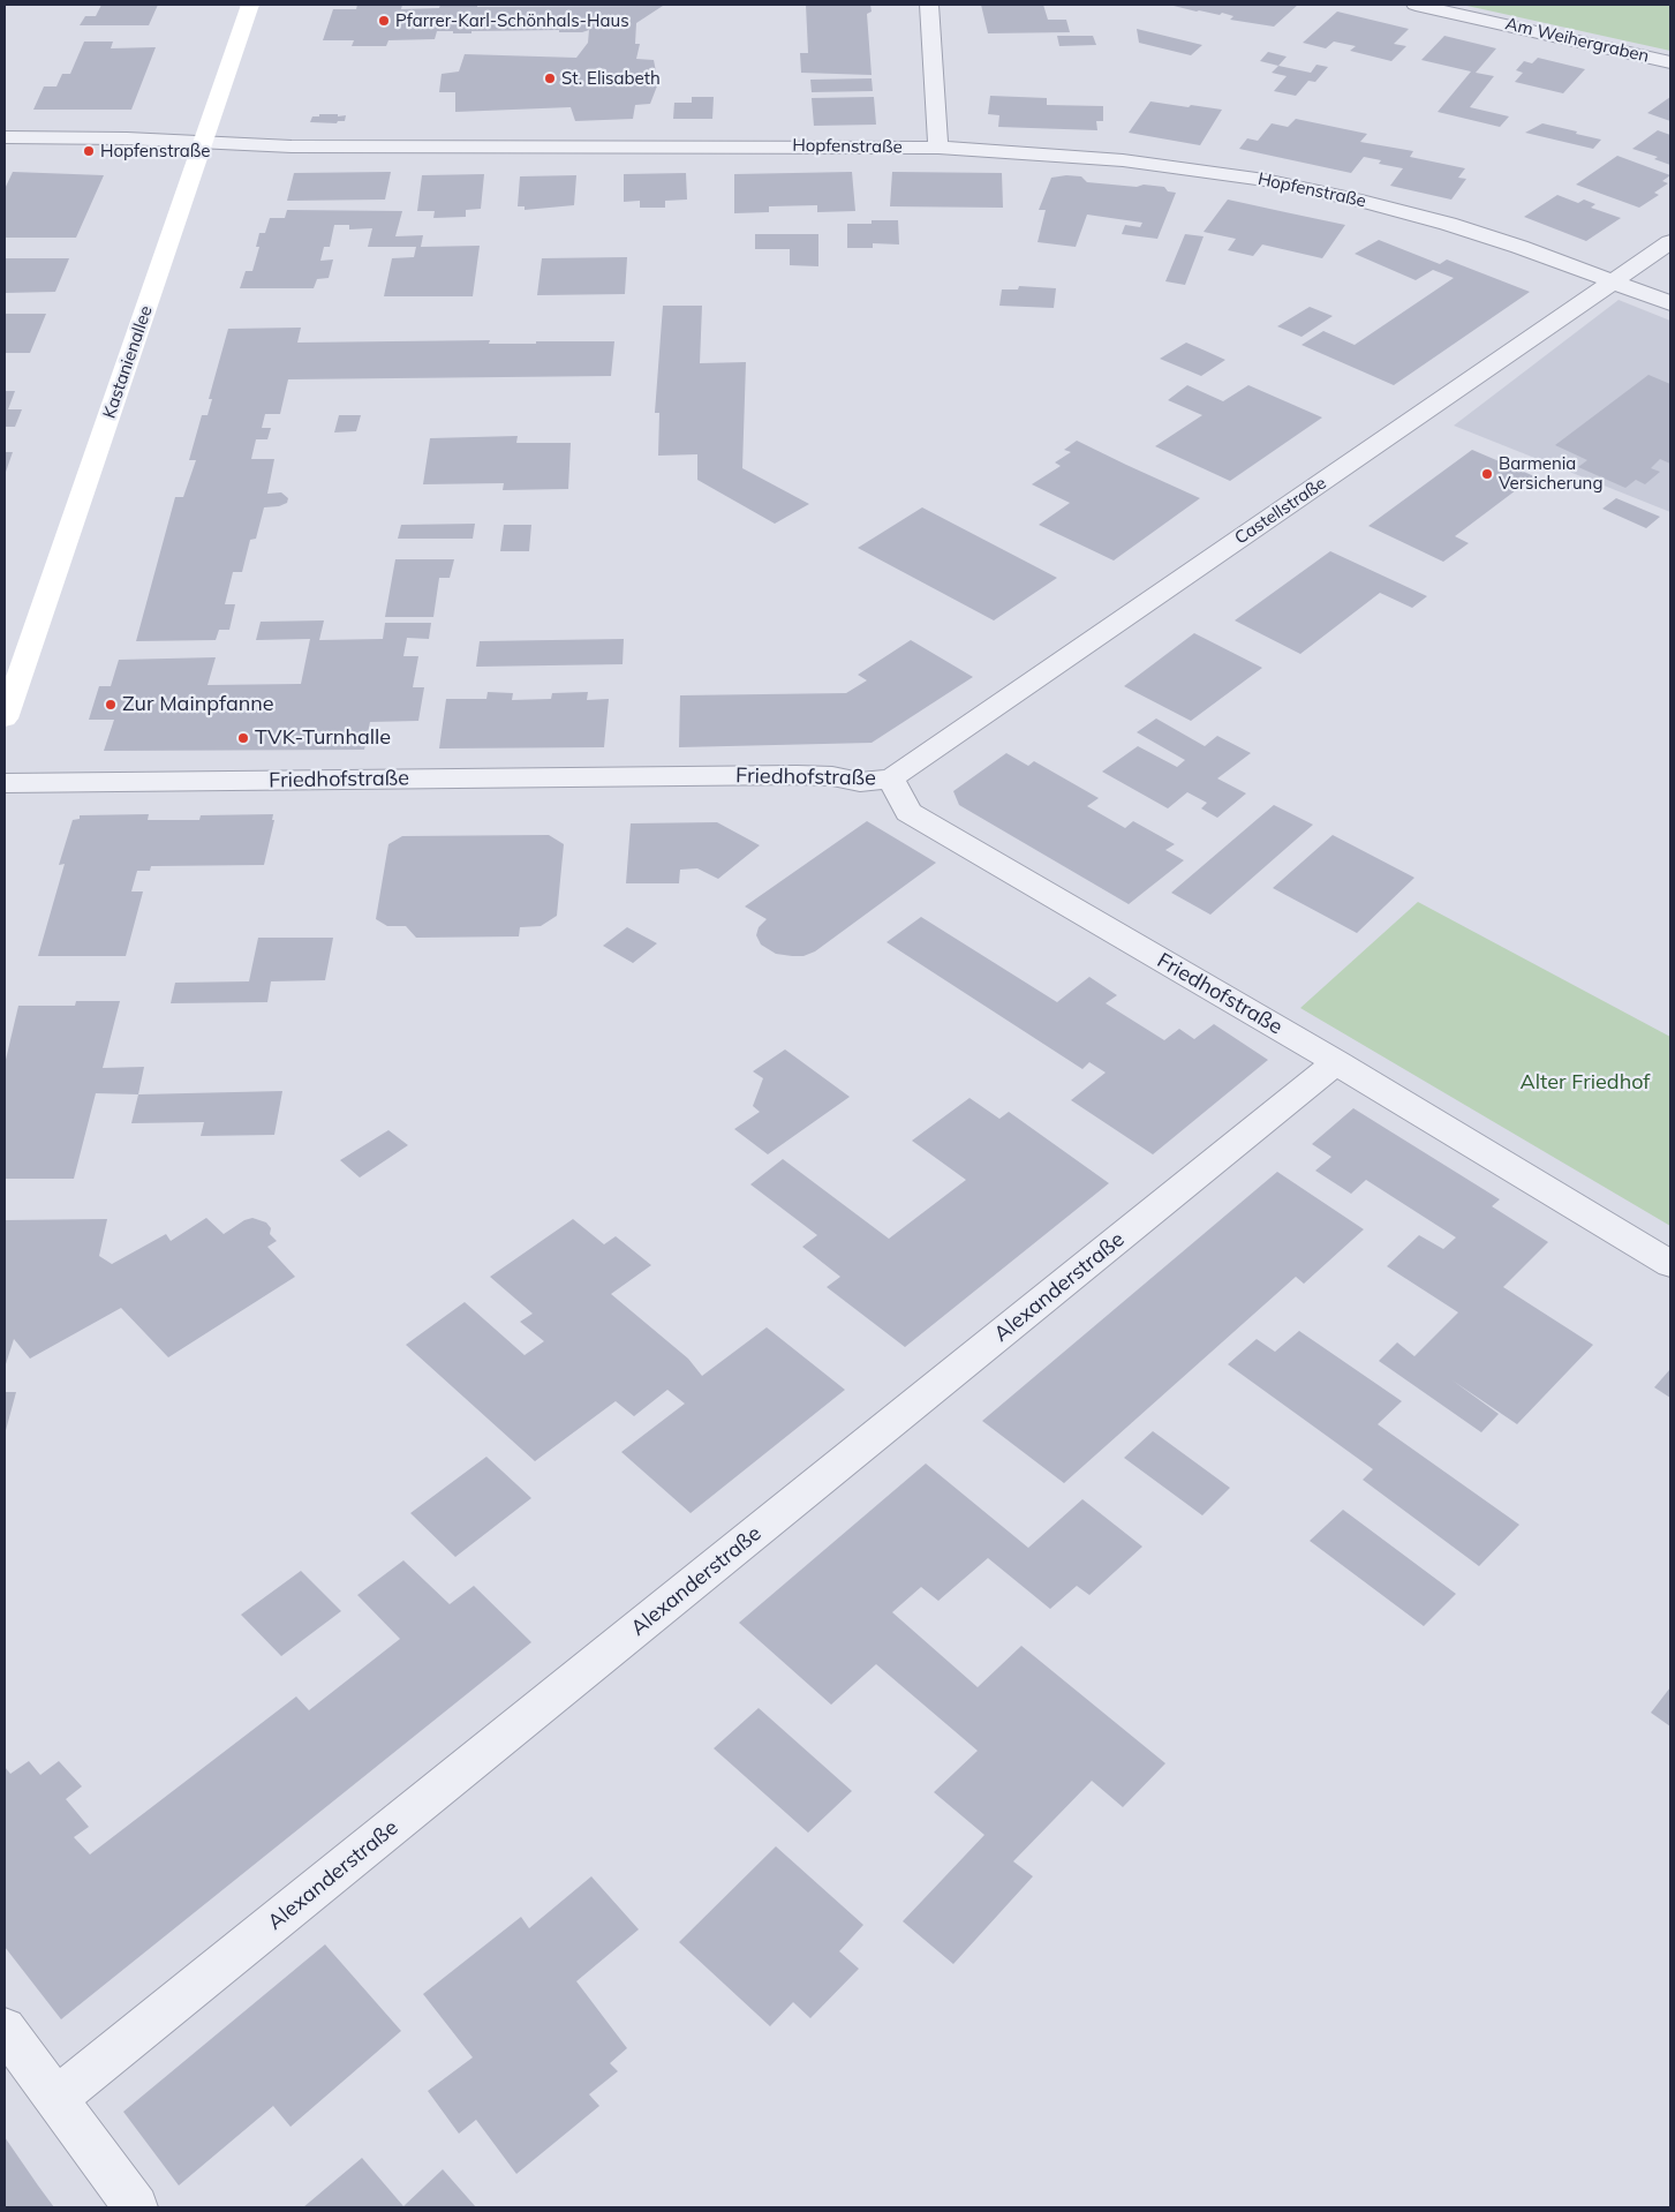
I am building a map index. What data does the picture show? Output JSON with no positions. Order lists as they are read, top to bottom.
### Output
{
  "streets": {
    "street": [
      "Am Weihergraben",
      "Hopfenstraße",
      "Kastanienallee",
      "Castellstraße",
      "Friedhofstraße",
      "Alexanderstraße"
    ]
  },
  "crossings": [
    ["Hopfenstraße", "Kastanienallee"],
    ["Hopfenstraße", "Castellstraße"],
    ["Castellstraße", "Friedhofstraße"],
    ["Friedhofstraße", "Alexanderstraße"]
  ],
  "parks": ["Alter Friedhof"],
  "places": [
    "Pfarrer-Karl-Schönhals-Haus",
    "St. Elisabeth",
    "Hopfenstraße",
    "Barmenia Versicherung",
    "Zur Mainpfanne",
    "TVK-Turnhalle"
  ]
}
